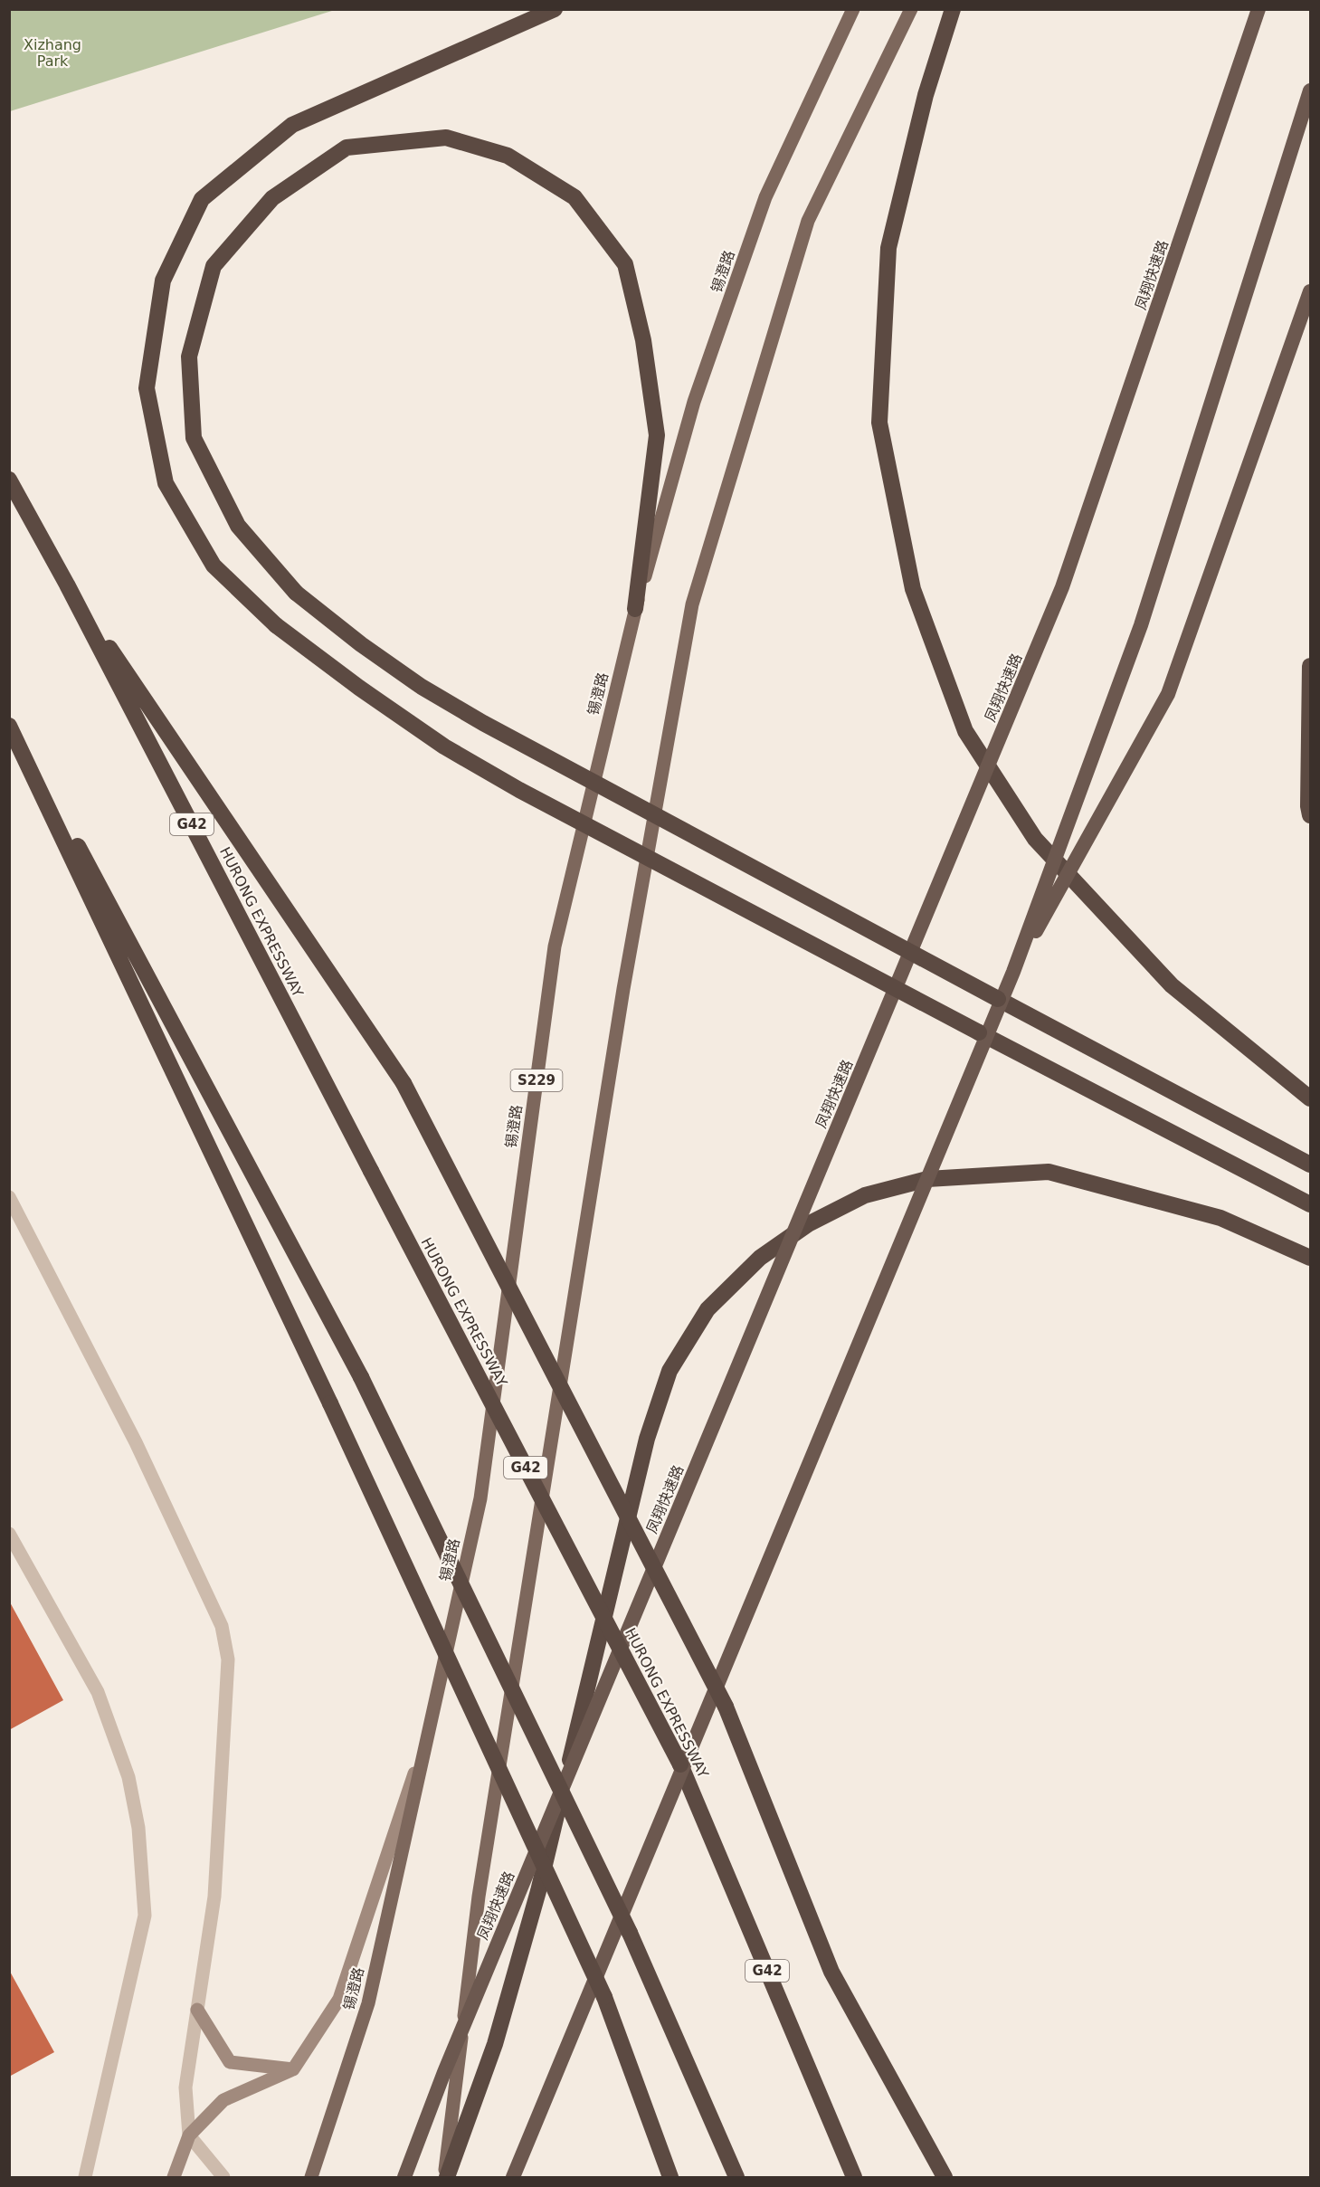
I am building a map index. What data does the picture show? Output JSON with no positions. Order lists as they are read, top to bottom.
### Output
{
  "streets": {
    "highway": ["凤翔快速路", "G42", "HURONG EXPRESSWAY"],
    "main road": ["锡澄路", "S229"]
  },
  "parks": ["Xizhang Park"]
}
